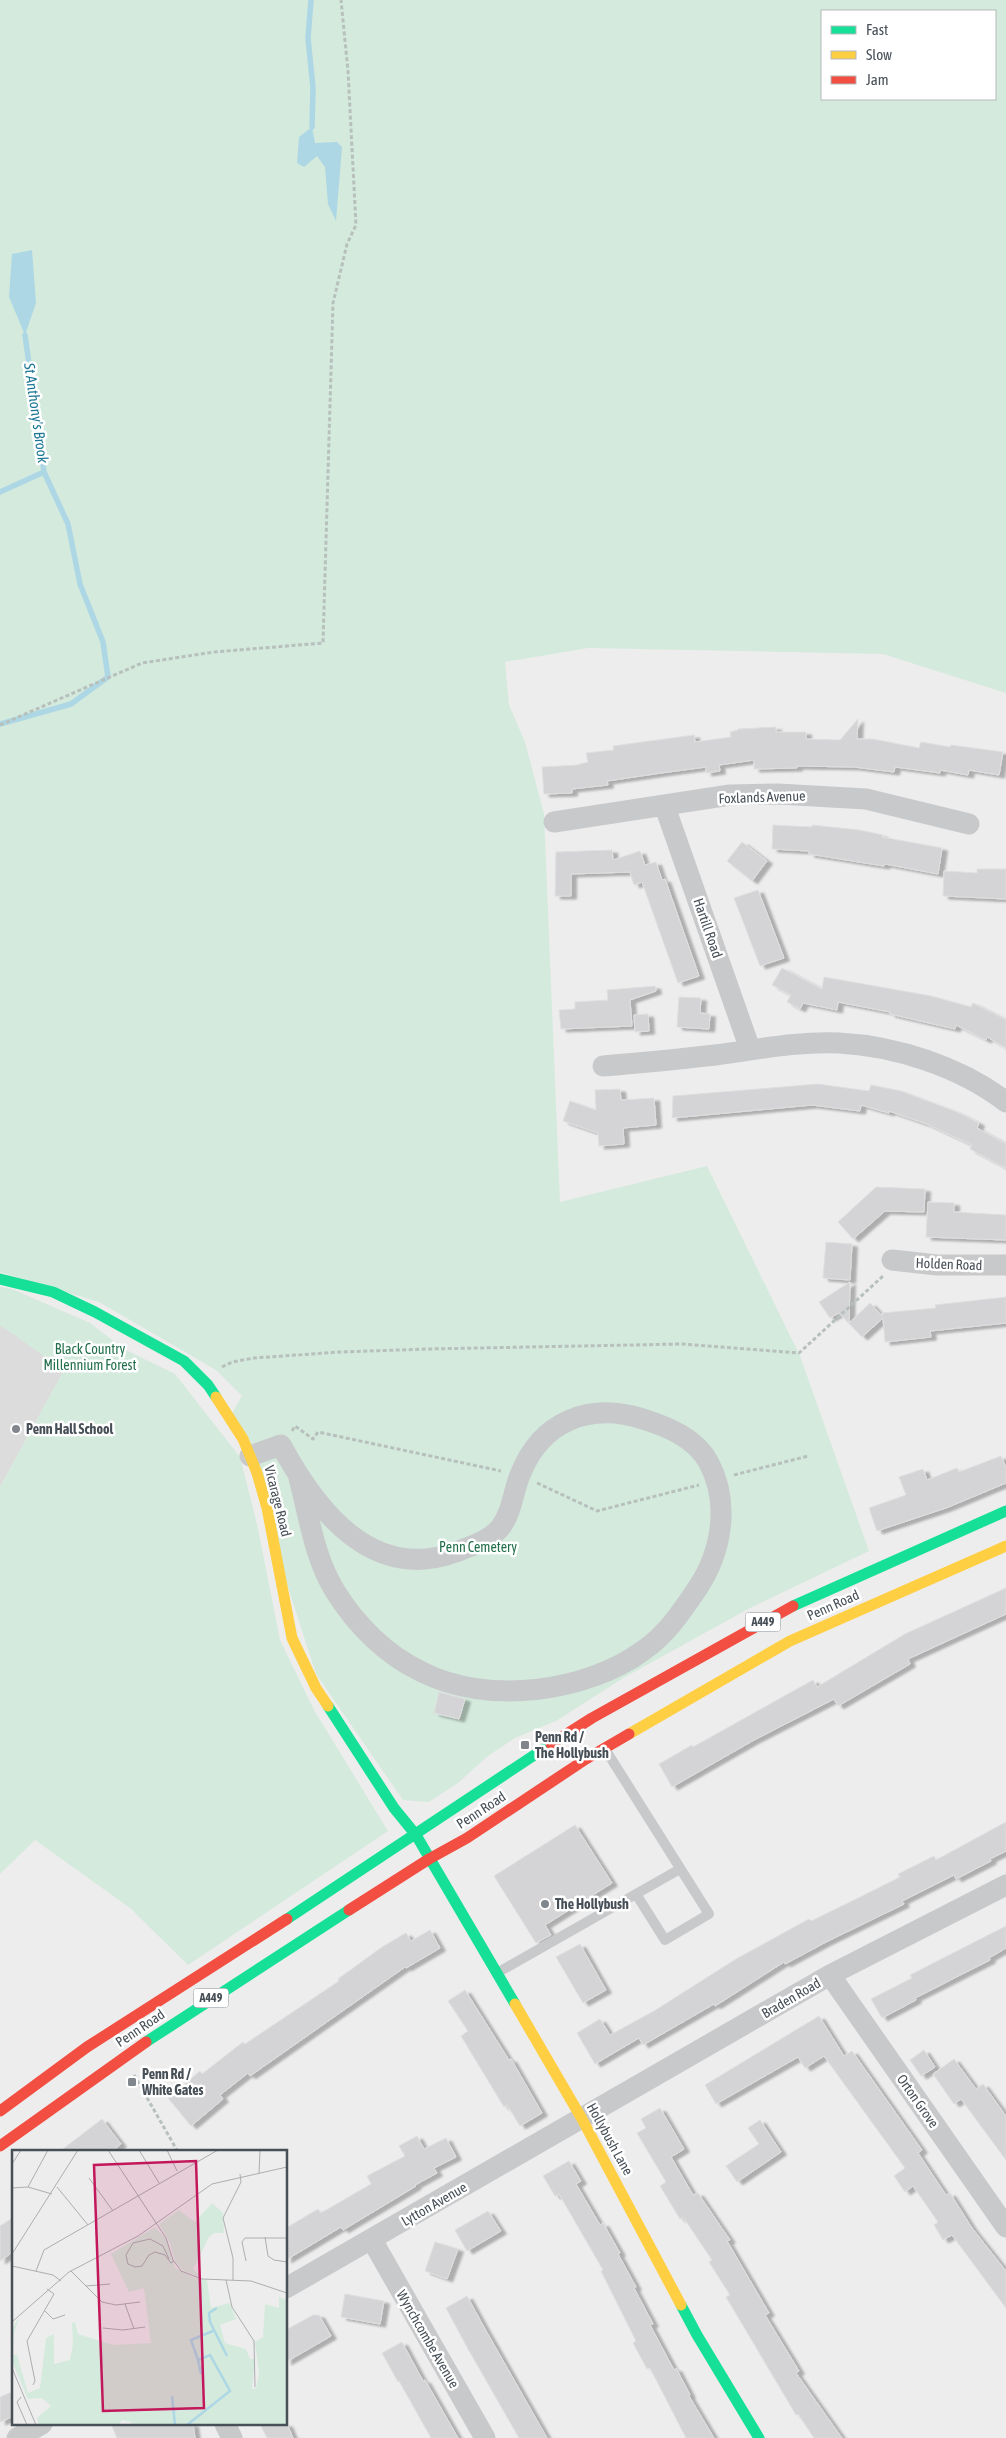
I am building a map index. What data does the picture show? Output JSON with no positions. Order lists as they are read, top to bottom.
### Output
{
  "streets": {
    "main road": [
      "Vicarage Road",
      "Penn Road",
      "A449",
      "Hollybush Lane"
    ],
    "street": [
      "Foxlands Avenue",
      "Hartill Road",
      "Holden Road",
      "Braden Road",
      "Orton Grove",
      "Lytton Avenue",
      "Wynchcombe Avenue"
    ]
  },
  "crossings": [
    ["Foxlands Avenue", "Hartill Road"],
    ["Vicarage Road", "Penn Road"],
    ["Vicarage Road", "Hollybush Lane"],
    ["Penn Road", "Hollybush Lane"],
    ["Braden Road", "Orton Grove"],
    ["Braden Road", "Hollybush Lane"],
    ["Braden Road", "Lytton Avenue"],
    ["Hollybush Lane", "Lytton Avenue"],
    ["Lytton Avenue", "Wynchcombe Avenue"]
  ],
  "water": ["St Anthony's Brook"],
  "parks": ["Black Country Millennium Forest", "Penn Cemetery"],
  "places": {
    "other": ["Penn Hall School", "The Hollybush"],
    "transit": ["Penn Rd / The Hollybush", "Penn Rd / White Gates"]
  },
  "legend": ["Fast", "Slow", "Jam"]
}
